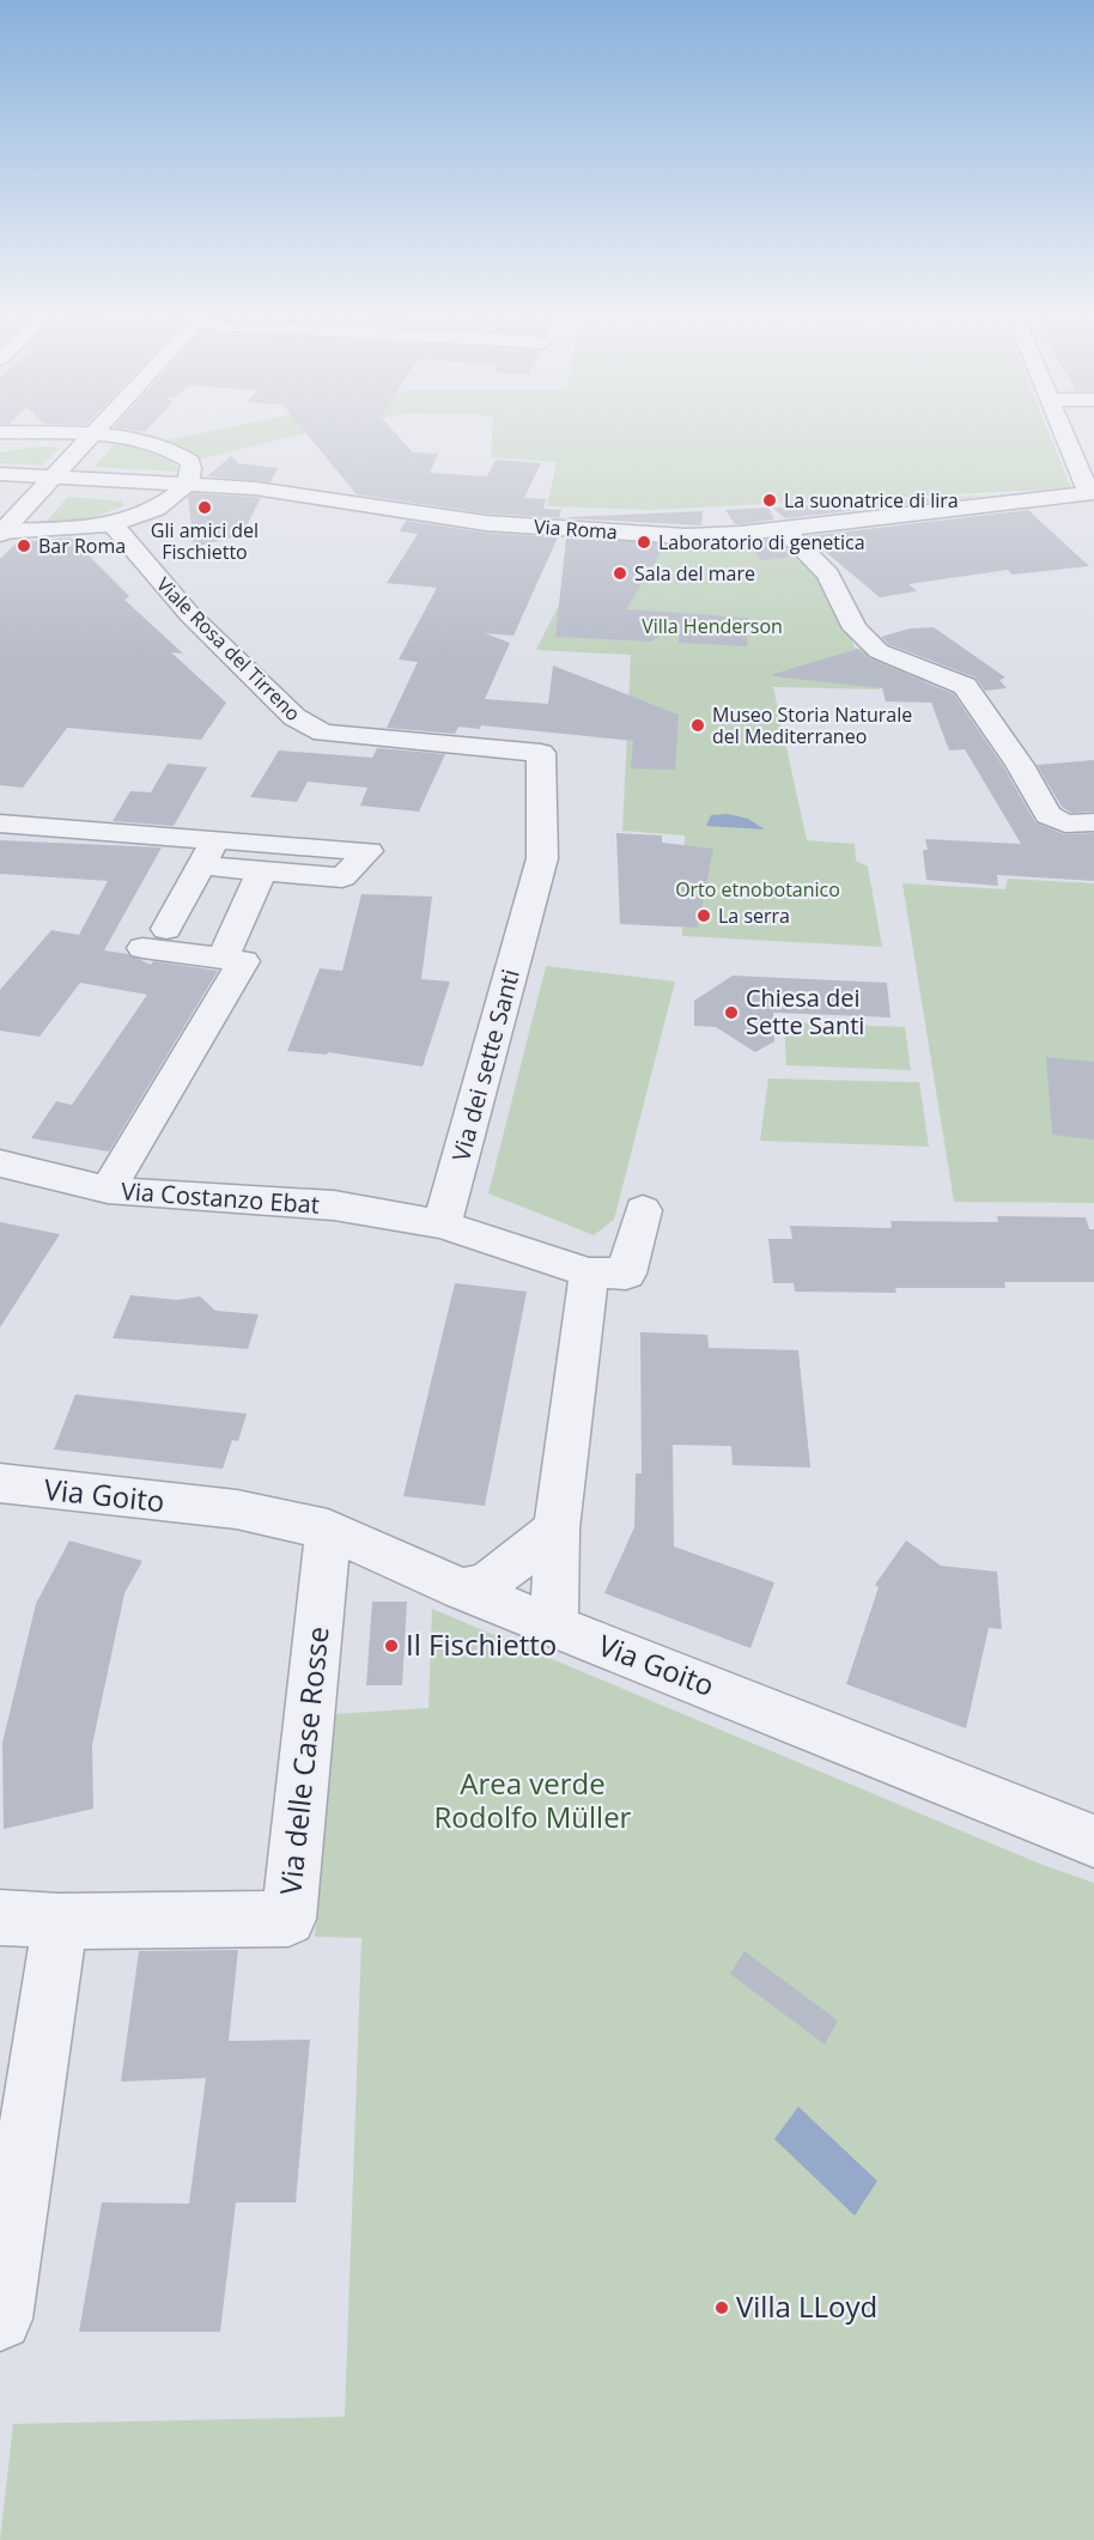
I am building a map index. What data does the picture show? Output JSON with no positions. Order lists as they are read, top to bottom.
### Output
{
  "streets": {
    "street": [
      "Via Roma",
      "Viale Rosa del Tirreno",
      "Via dei sette Santi",
      "Via Costanzo Ebat",
      "Via Goito",
      "Via delle Case Rosse"
    ]
  },
  "crossings": [
    ["Viale Rosa del Tirreno", "Via dei sette Santi"],
    ["Via dei sette Santi", "Via Costanzo Ebat"],
    ["Via Goito", "Via delle Case Rosse"]
  ],
  "parks": ["Villa Henderson", "Orto etnobotanico", "Area verde Rodolfo Müller"],
  "places": [
    "La suonatrice di lira",
    "Gli amici del Fischietto",
    "Laboratorio di genetica",
    "Bar Roma",
    "Sala del mare",
    "Museo Storia Naturale del Mediterraneo",
    "La serra",
    "Chiesa dei Sette Santi",
    "Il Fischietto",
    "Villa LLoyd"
  ]
}
